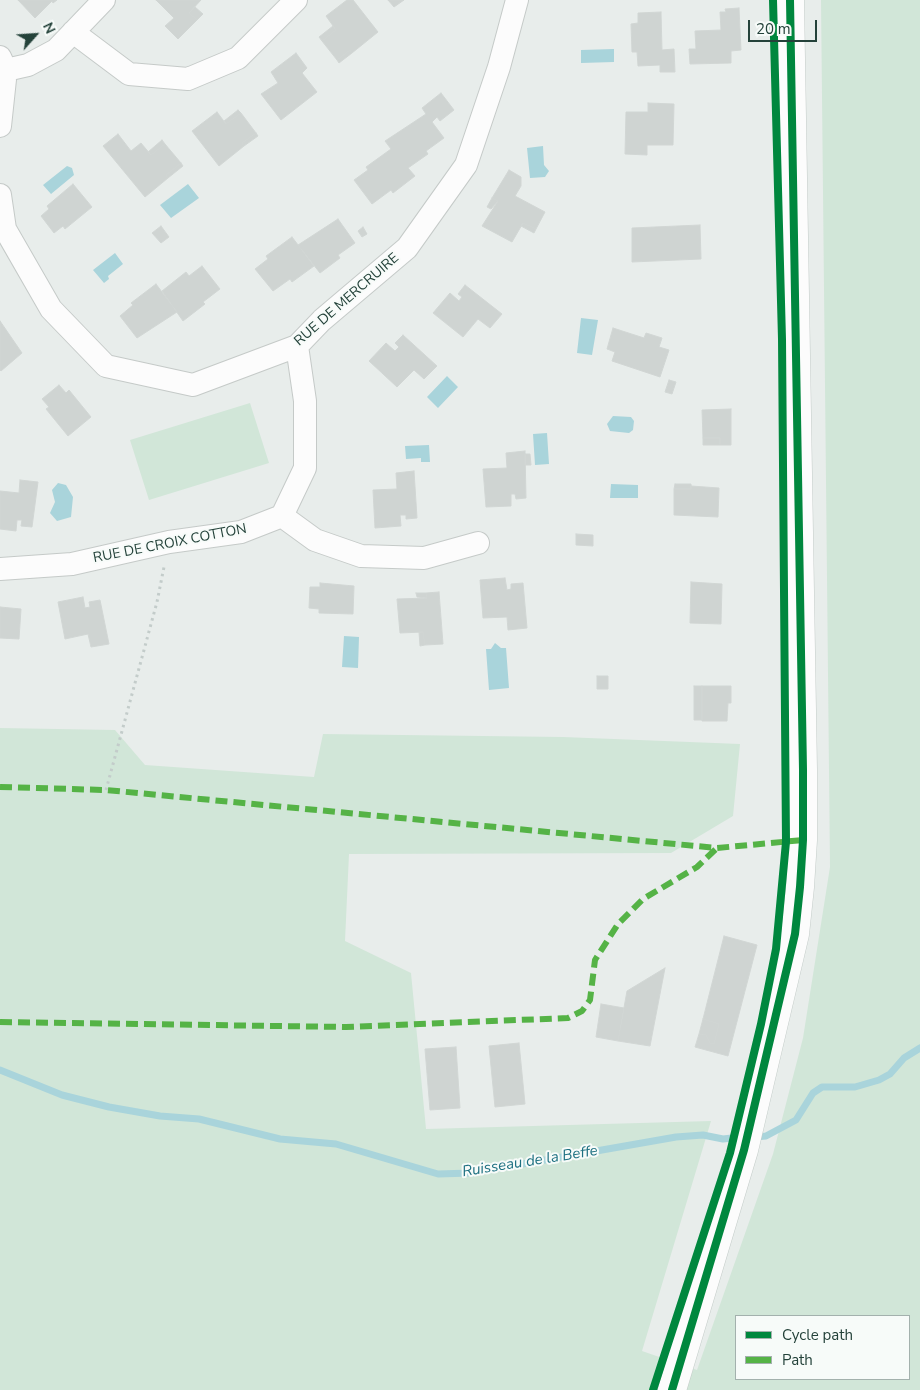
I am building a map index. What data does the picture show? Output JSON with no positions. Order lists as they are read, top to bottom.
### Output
{
  "streets": {
    "street": ["RUE DE MERCRUIRE", "RUE DE CROIX COTTON"]
  },
  "water": ["Ruisseau de la Beffe"],
  "legend": ["Cycle path", "Path"],
  "scale_bar": "20 m",
  "north": "top right"
}
